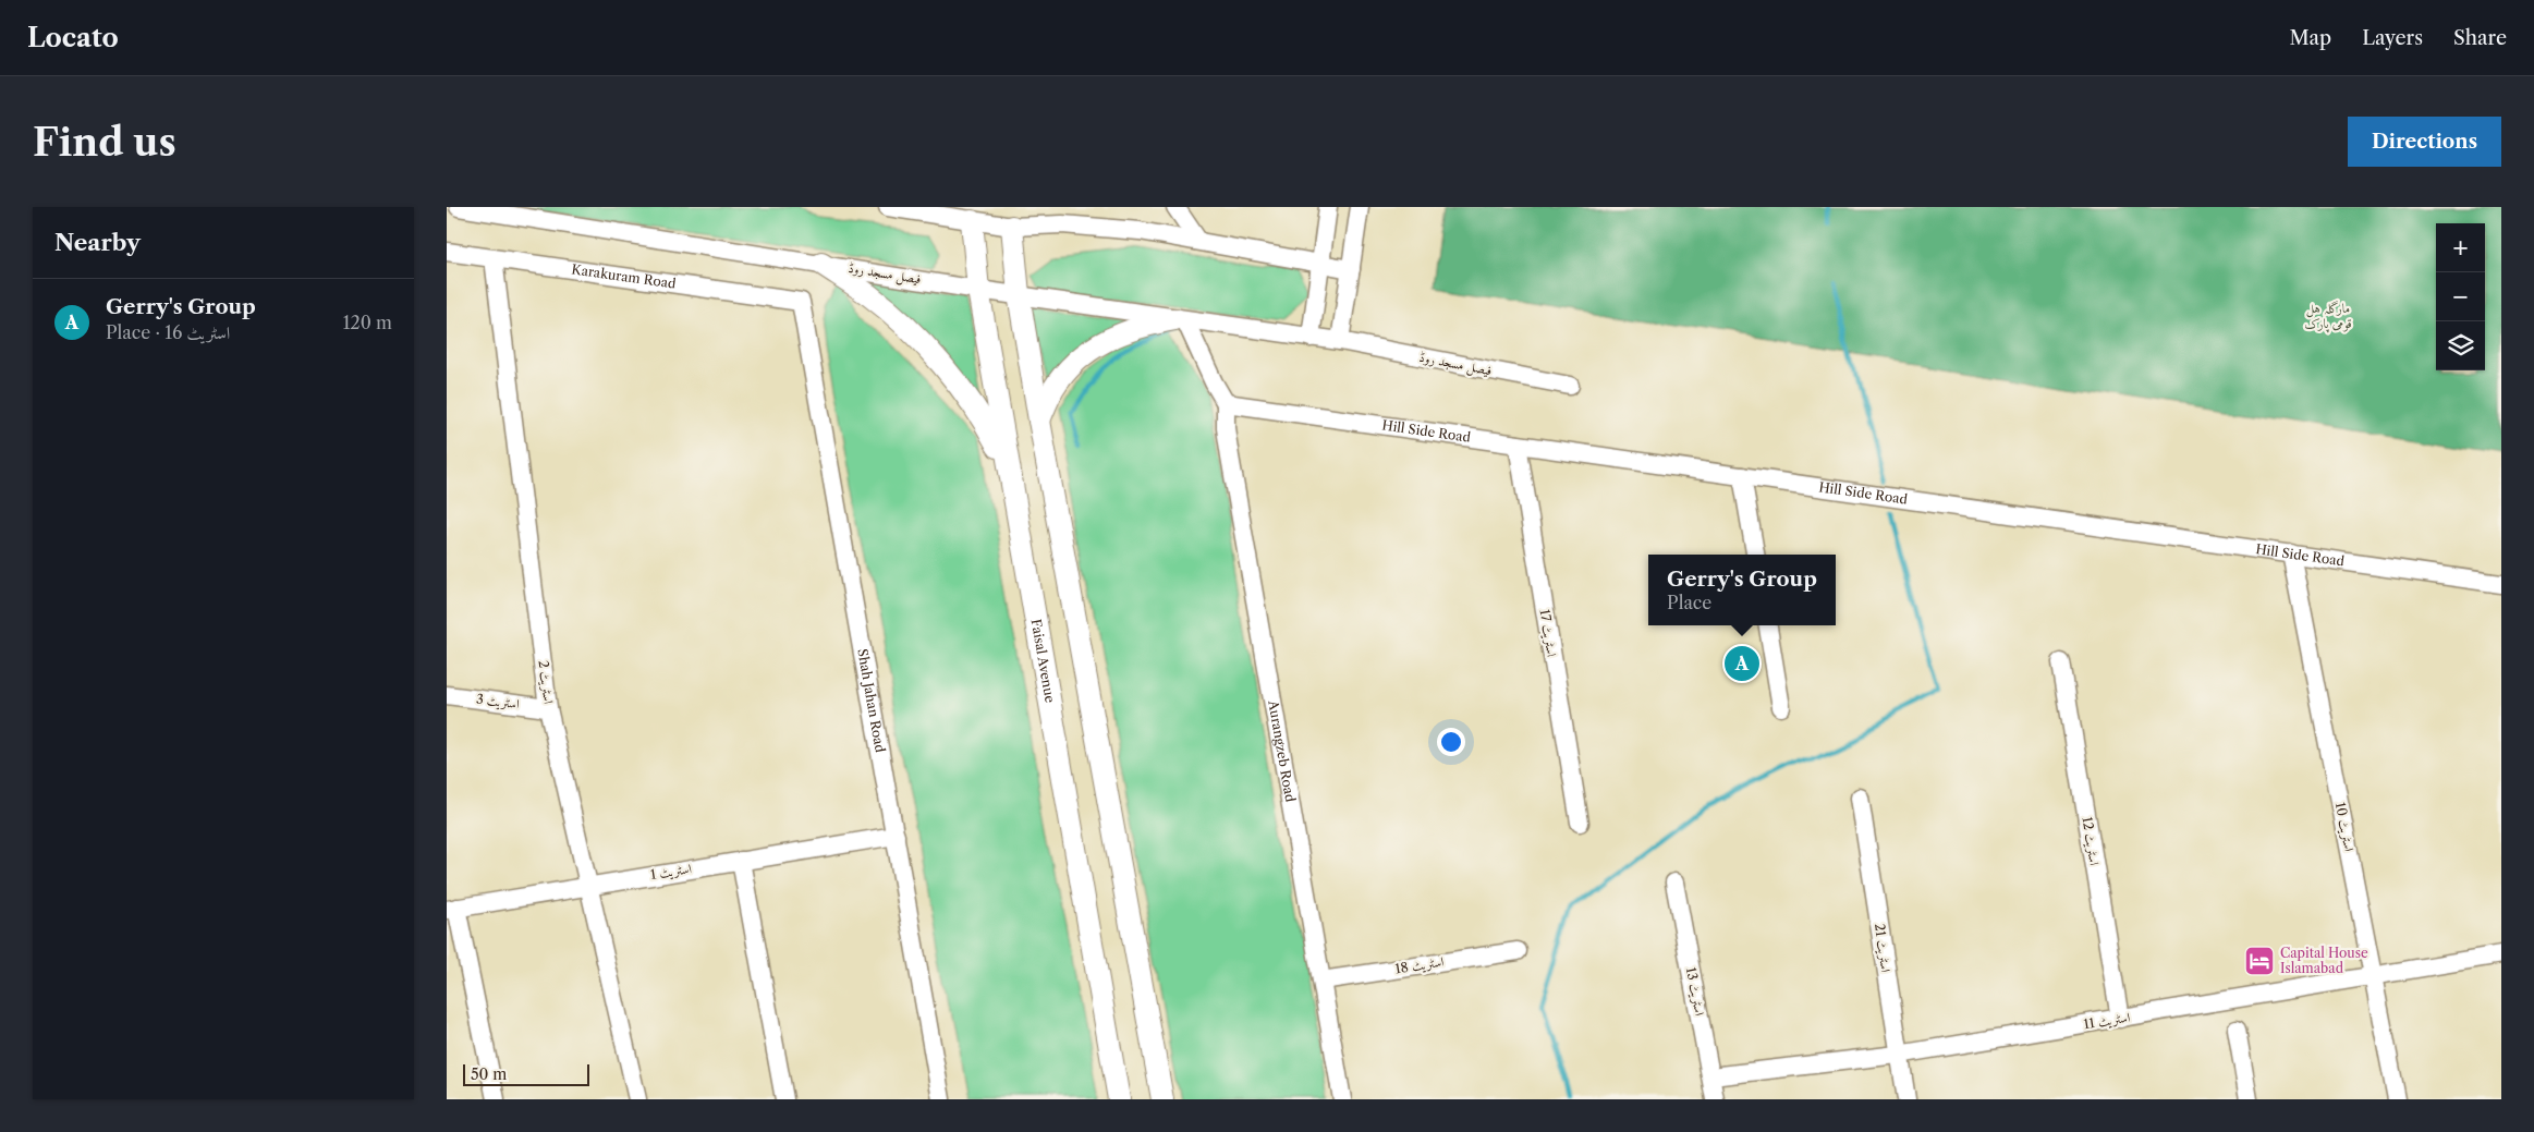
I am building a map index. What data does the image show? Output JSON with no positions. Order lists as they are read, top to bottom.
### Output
{
  "streets": {
    "main road": ["Faisal Avenue"],
    "street": [
      "فیصل مسجد روڈ",
      "Karakuram Road",
      "Hill Side Road",
      "اسٹریٹ 17",
      "اسٹریٹ 2",
      "Shah Jahan Road",
      "اسٹریٹ 3",
      "Aurangzeb Road",
      "اسٹریٹ 10",
      "اسٹریٹ 12",
      "اسٹریٹ 1",
      "اسٹریٹ 21",
      "اسٹریٹ 18",
      "اسٹریٹ 13",
      "اسٹریٹ 11"
    ]
  },
  "crossings": [
    ["فیصل مسجد روڈ", "Faisal Avenue"],
    ["Karakuram Road", "اسٹریٹ 2"],
    ["Karakuram Road", "Shah Jahan Road"],
    ["Hill Side Road", "اسٹریٹ 17"],
    ["Hill Side Road", "Aurangzeb Road"],
    ["Hill Side Road", "اسٹریٹ 10"],
    ["اسٹریٹ 2", "اسٹریٹ 3"],
    ["اسٹریٹ 2", "اسٹریٹ 1"],
    ["Shah Jahan Road", "اسٹریٹ 1"],
    ["Aurangzeb Road", "اسٹریٹ 18"],
    ["اسٹریٹ 10", "اسٹریٹ 11"],
    ["اسٹریٹ 12", "اسٹریٹ 11"],
    ["اسٹریٹ 21", "اسٹریٹ 11"],
    ["اسٹریٹ 13", "اسٹریٹ 11"]
  ],
  "parks": ["مارگلہ ہل قومی پارک"],
  "places": {
    "hotel": ["Capital House Islamabad"]
  },
  "scale_bar": "50 m",
  "page": {
    "header": "Locato",
    "nav": ["Map", "Layers", "Share"],
    "buttons": "Directions",
    "title": "Find us",
    "heading": "Nearby",
    "map_buttons": ["+", "−"],
    "list": [
      {
        "mark": "A",
        "name": "Gerry's Group",
        "note": "Place · اسٹریٹ 16",
        "value": "120 m"
      }
    ],
    "popup": ["Gerry's Group", "Place"],
    "pins": "A",
    "scale": "50 m"
  }
}
